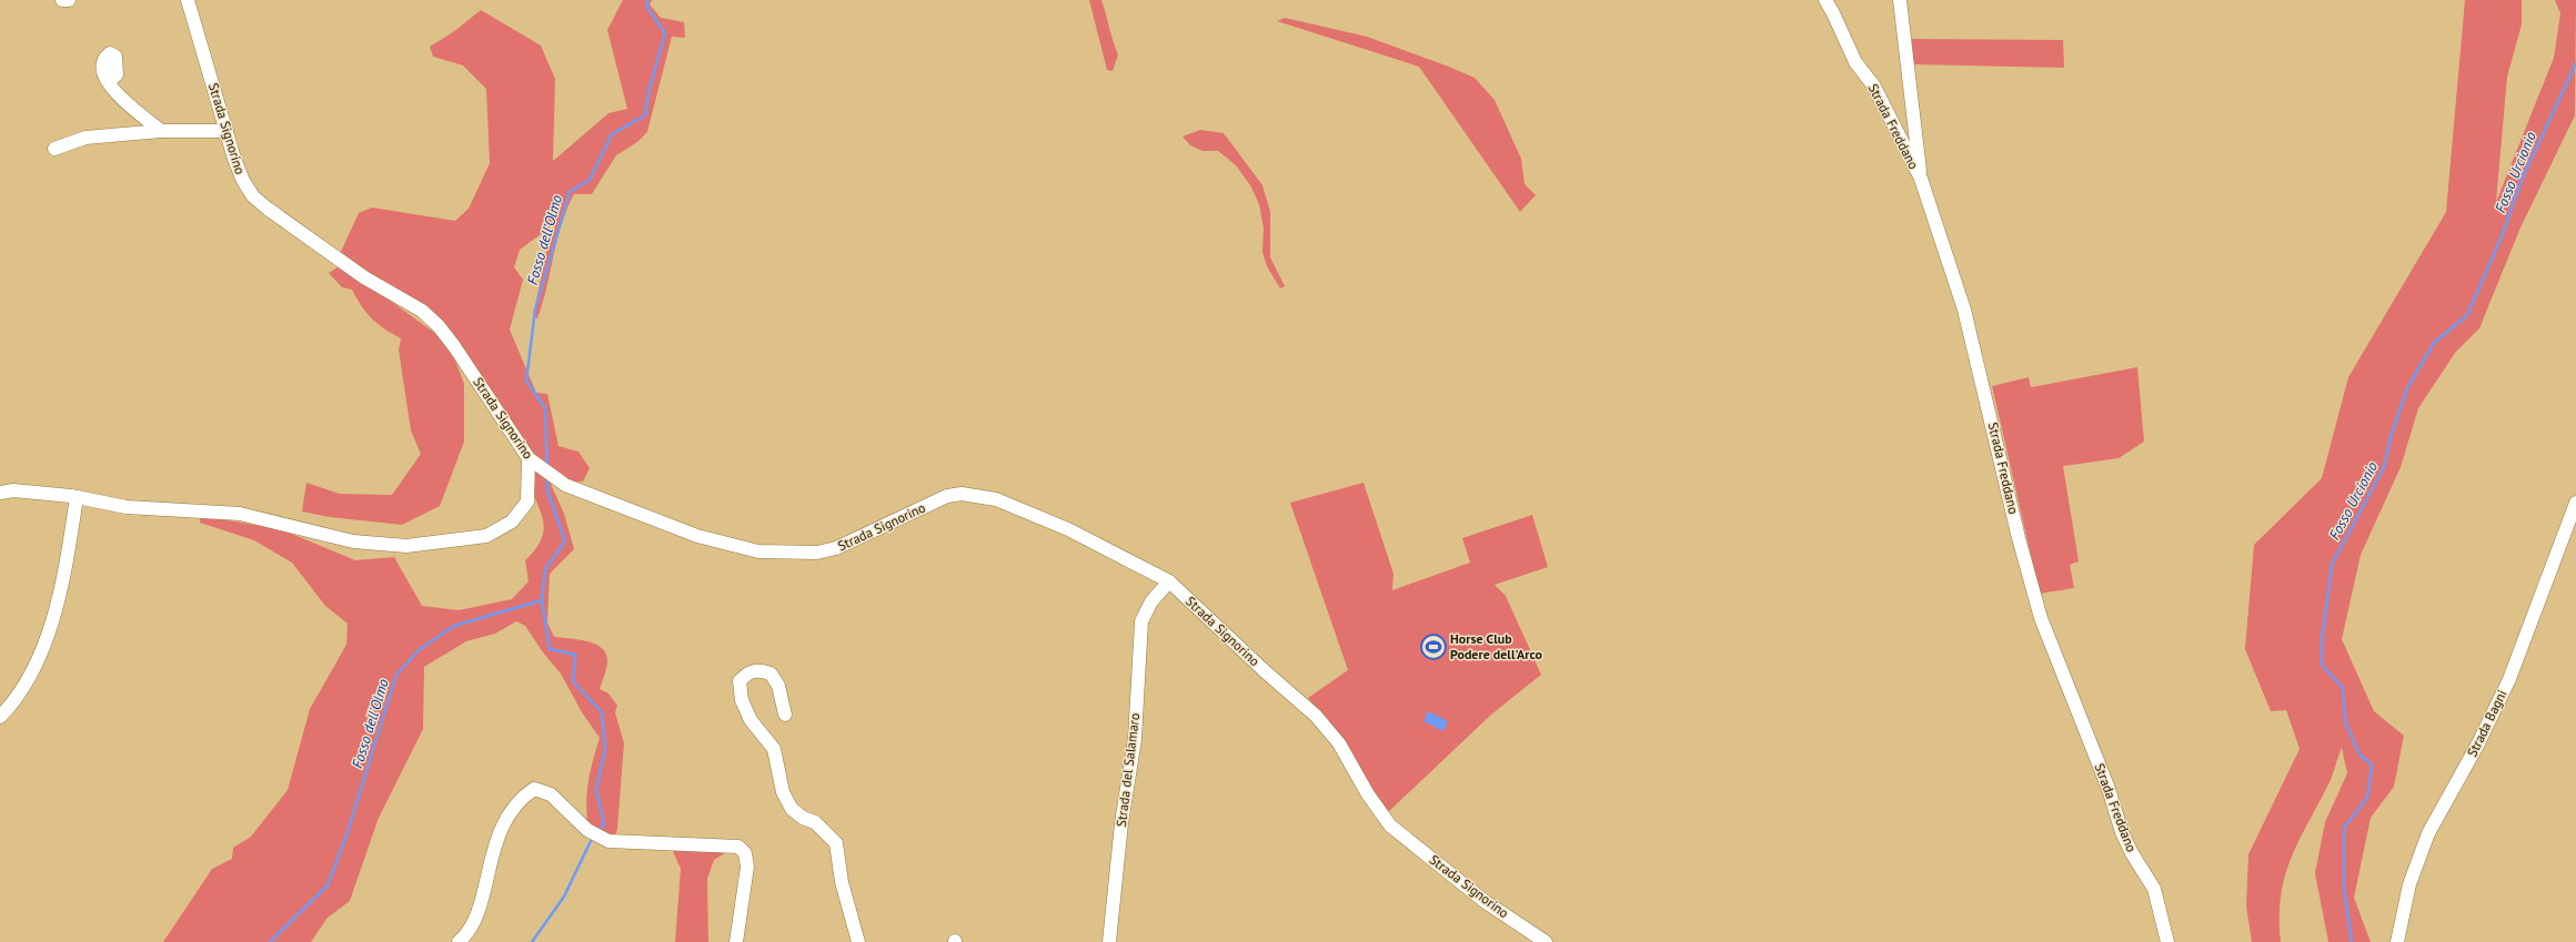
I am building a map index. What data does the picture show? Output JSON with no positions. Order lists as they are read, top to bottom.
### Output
{
  "streets": {
    "street": [
      "Strada Freddano",
      "Strada Signorino",
      "Strada Bagni",
      "Strada del Salamaro"
    ]
  },
  "crossings": [
    ["Strada Signorino", "Strada del Salamaro"]
  ],
  "water": ["Fosso Urcionio", "Fosso dell'Olmo"],
  "places": {
    "sports": ["Horse Club Podere dell'Arco"]
  }
}
